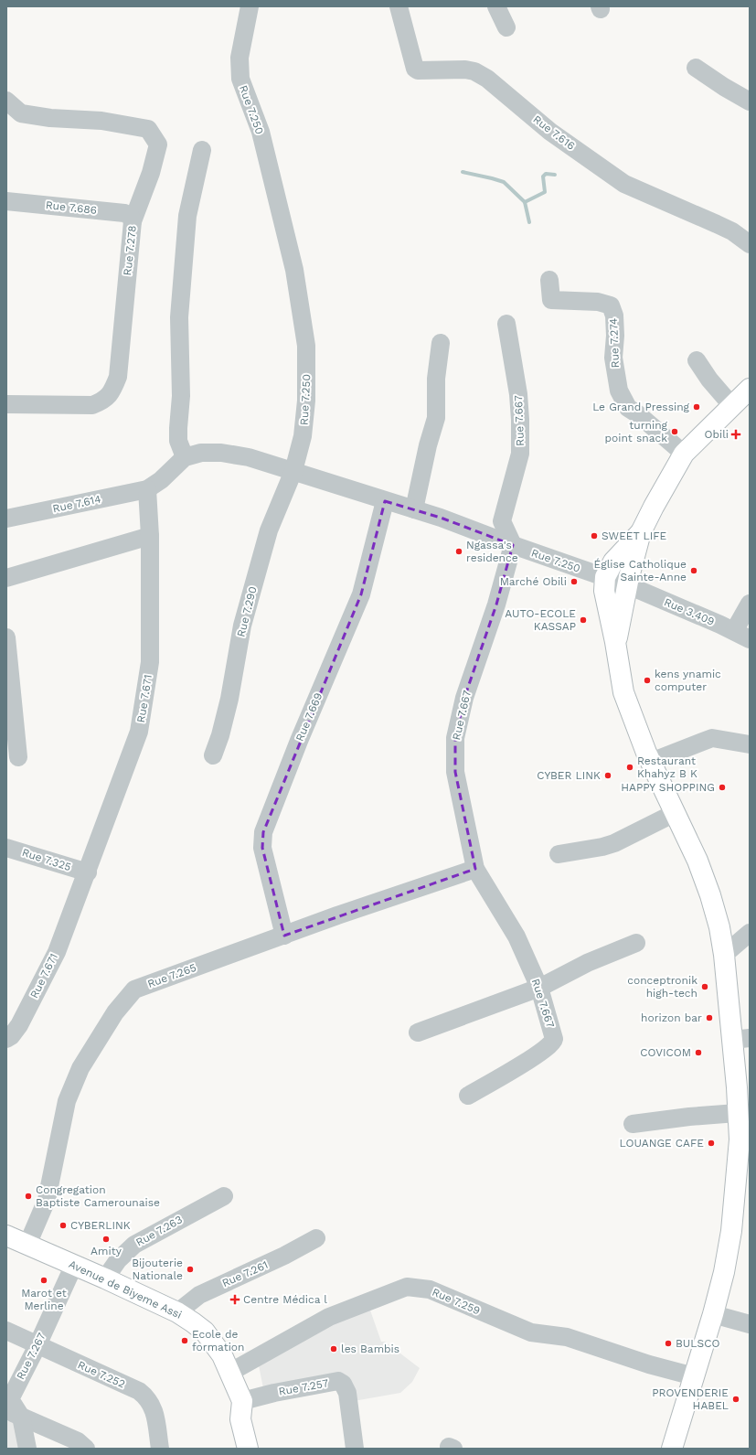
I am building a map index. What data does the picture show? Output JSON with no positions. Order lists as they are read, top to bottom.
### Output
{
  "streets": {
    "main road": ["Avenue de Biyeme Assi"],
    "street": [
      "Rue 7.250",
      "Rue 7.616",
      "Rue 7.686",
      "Rue 7.278",
      "Rue 7.274",
      "Rue 7.667",
      "Rue 7.614",
      "Rue 7.290",
      "Rue 3.409",
      "Rue 7.671",
      "Rue 7.669",
      "Rue 7.325",
      "Rue 7.265",
      "Rue 7.263",
      "Rue 7.261",
      "Rue 7.259",
      "Rue 7.267",
      "Rue 7.252",
      "Rue 7.257"
    ]
  },
  "crossings": [
    ["Rue 7.250", "Rue 7.667"],
    ["Rue 7.250", "Rue 7.290"],
    ["Rue 7.250", "Rue 3.409"],
    ["Rue 7.250", "Rue 7.669"],
    ["Rue 7.686", "Rue 7.278"],
    ["Rue 7.667", "Rue 7.265"],
    ["Rue 7.614", "Rue 7.671"],
    ["Rue 7.671", "Rue 7.325"],
    ["Rue 7.669", "Rue 7.265"],
    ["Rue 7.265", "Avenue de Biyeme Assi"],
    ["Rue 7.263", "Avenue de Biyeme Assi"],
    ["Rue 7.261", "Avenue de Biyeme Assi"],
    ["Avenue de Biyeme Assi", "Rue 7.259"],
    ["Avenue de Biyeme Assi", "Rue 7.267"],
    ["Avenue de Biyeme Assi", "Rue 7.257"],
    ["Rue 7.267", "Rue 7.252"]
  ],
  "places": {
    "other": [
      "Le Grand Pressing",
      "turning point snack",
      "SWEET LIFE",
      "Ngassa's residence",
      "Église Catholique Sainte-Anne",
      "Marché Obili",
      "AUTO-ECOLE KASSAP",
      "kens ynamic computer",
      "Restaurant Khahyz B K",
      "CYBER LINK",
      "HAPPY SHOPPING",
      "conceptronik high-tech",
      "horizon bar",
      "COVICOM",
      "LOUANGE CAFE",
      "Congregation Baptiste Camerounaise",
      "CYBERLINK",
      "Amity",
      "Bijouterie Nationale",
      "Marot et Merline",
      "Ecole de formation",
      "BULSCO",
      "les Bambis",
      "PROVENDERIE HABEL"
    ],
    "health": ["Obili", "Centre Médica l"]
  }
}
